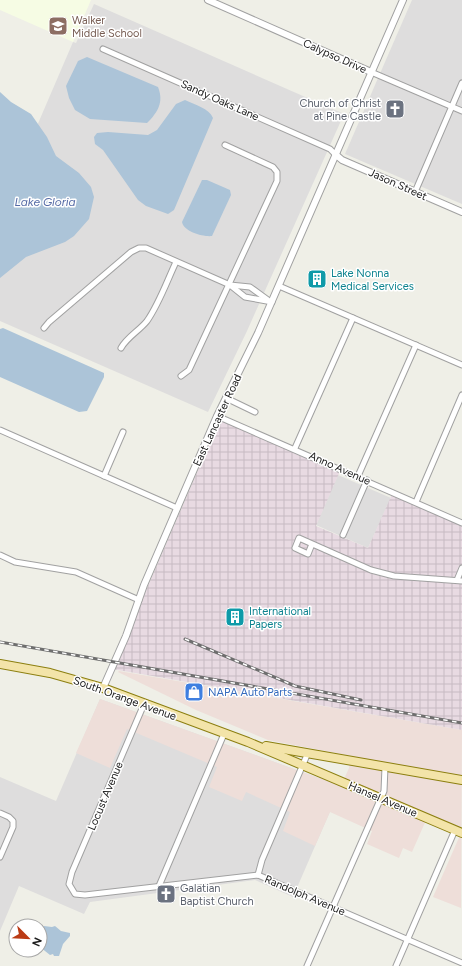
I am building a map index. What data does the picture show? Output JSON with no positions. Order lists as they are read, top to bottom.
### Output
{
  "streets": {
    "main road": ["South Orange Avenue", "Hansel Avenue"],
    "street": [
      "Calypso Drive",
      "Sandy Oaks Lane",
      "Jason Street",
      "East Lancaster Road",
      "Anno Avenue",
      "Locust Avenue",
      "Randolph Avenue"
    ]
  },
  "crossings": [
    ["Calypso Drive", "East Lancaster Road"],
    ["Sandy Oaks Lane", "Jason Street"],
    ["Sandy Oaks Lane", "East Lancaster Road"],
    ["Jason Street", "East Lancaster Road"],
    ["East Lancaster Road", "Anno Avenue"],
    ["East Lancaster Road", "South Orange Avenue"],
    ["South Orange Avenue", "Locust Avenue"],
    ["South Orange Avenue", "Hansel Avenue"],
    ["Locust Avenue", "Randolph Avenue"]
  ],
  "water": ["Lake Gloria"],
  "places": {
    "school or university": ["Walker Middle School"],
    "church": ["Church of Christ at Pine Castle", "Galatian Baptist Church"],
    "building": ["Lake Nonna Medical Services", "International Papers"],
    "shop": ["NAPA Auto Parts"]
  },
  "north": "bottom right"
}
